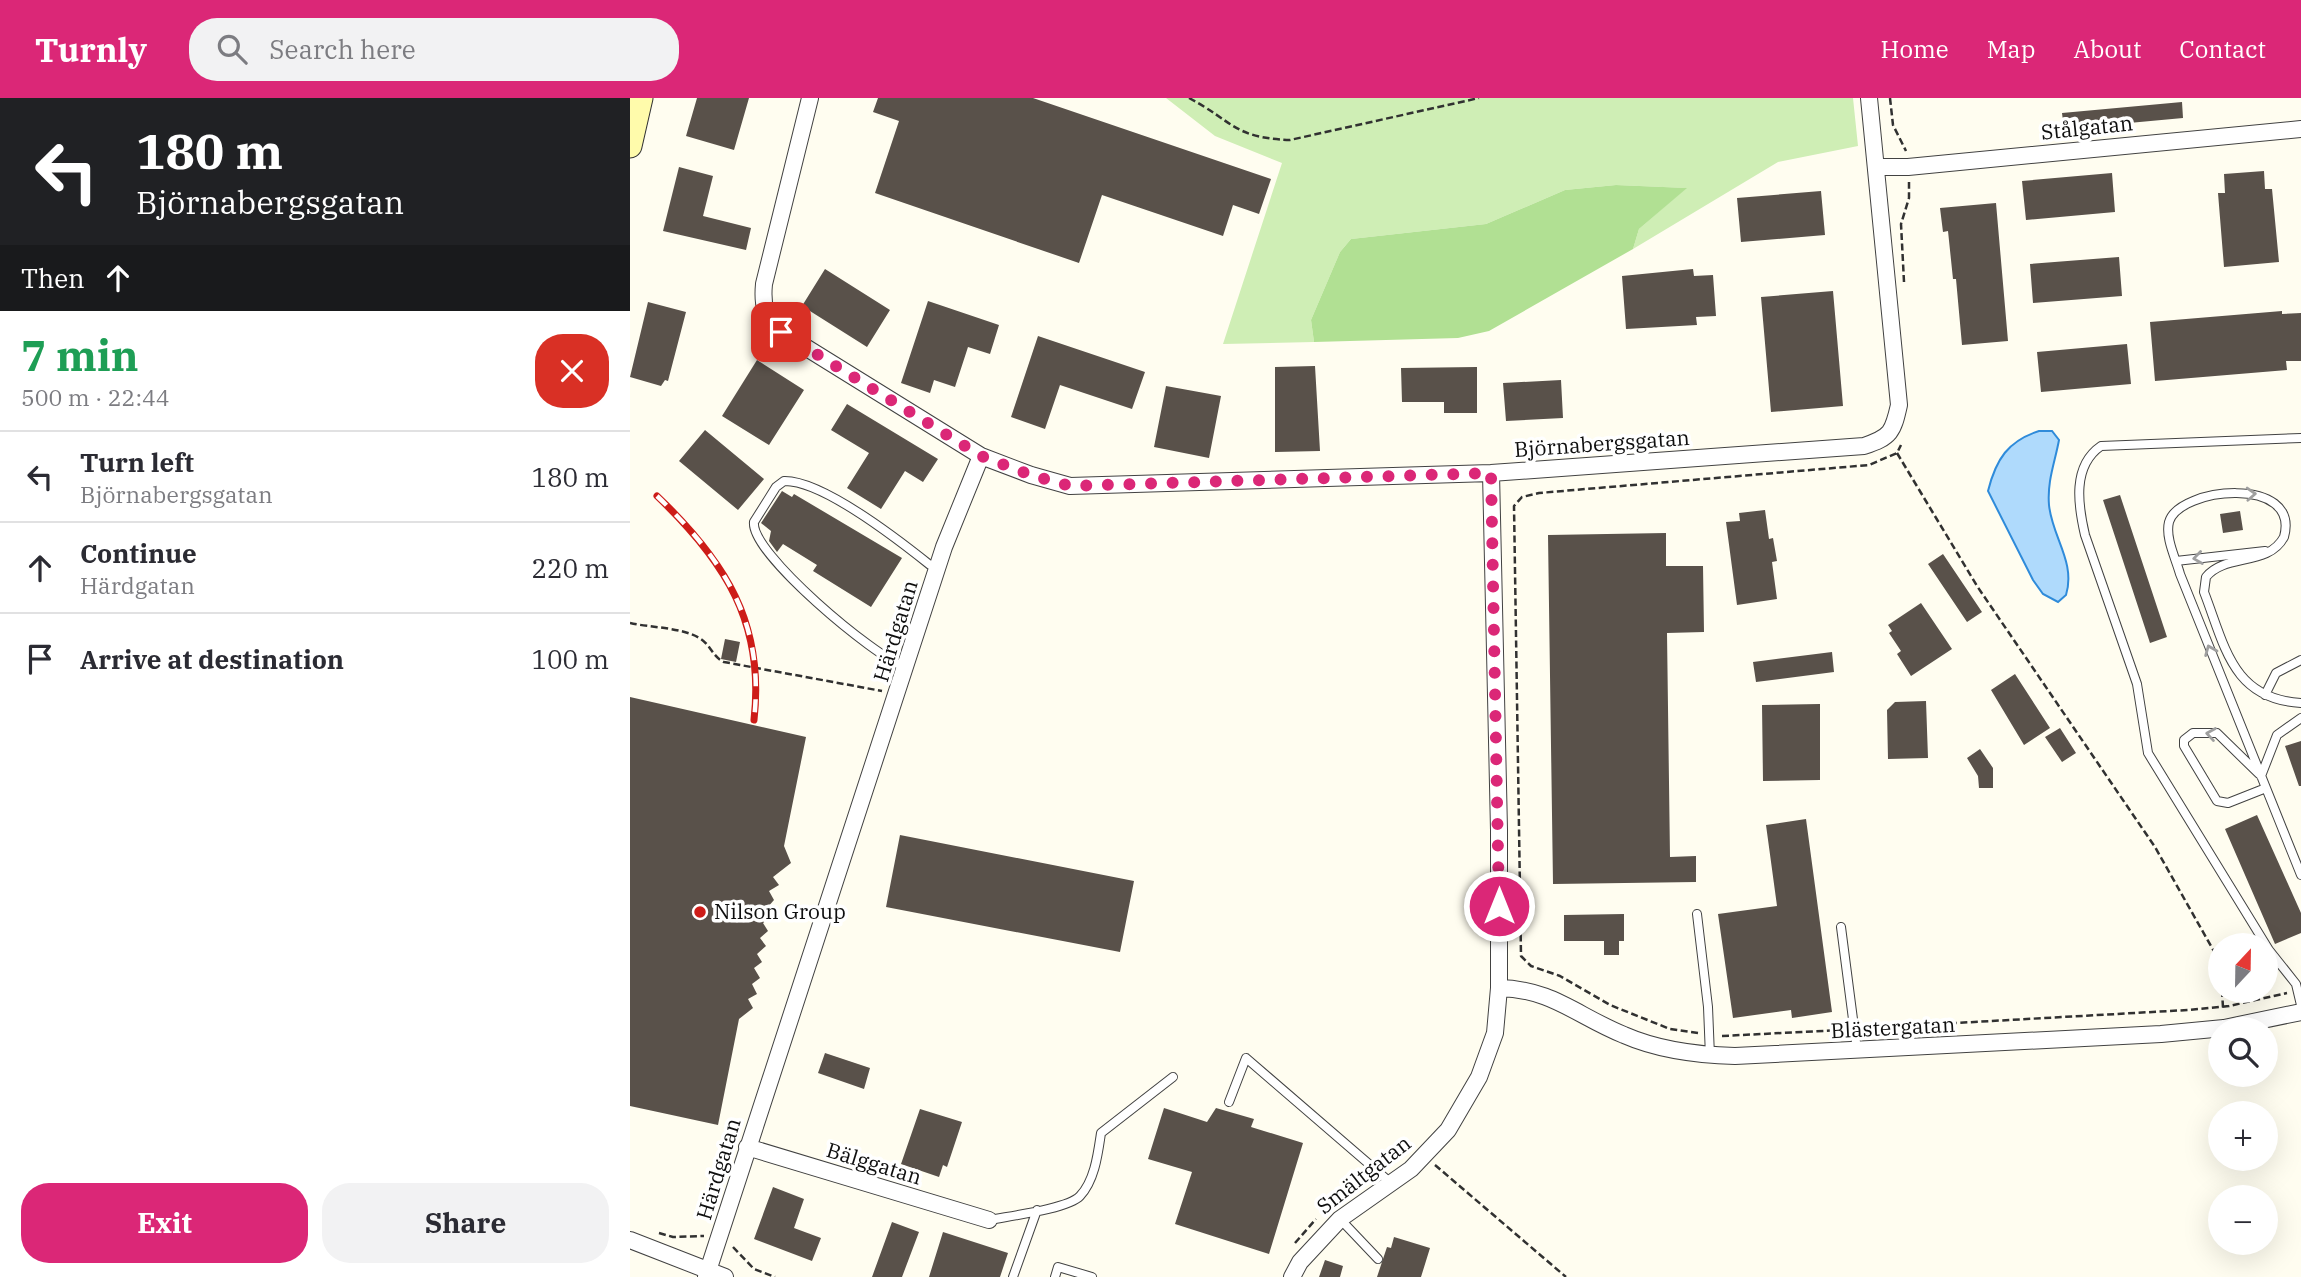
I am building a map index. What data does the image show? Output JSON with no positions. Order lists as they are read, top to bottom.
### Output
{
  "streets": {
    "street": [
      "Stålgatan",
      "Björnabergsgatan",
      "Härdgatan",
      "Blästergatan",
      "Bälggatan",
      "Smältgatan"
    ]
  },
  "crossings": [
    ["Stålgatan", "Björnabergsgatan"],
    ["Björnabergsgatan", "Härdgatan"],
    ["Härdgatan", "Bälggatan"],
    ["Blästergatan", "Smältgatan"]
  ],
  "places": ["Nilson Group"],
  "north": "top",
  "page": {
    "header": "Turnly",
    "search": "Search here",
    "nav": [
      "Home",
      "Map",
      "About",
      "Contact"
    ],
    "turn": ["180 m", "Björnabergsgatan"],
    "then": "Then",
    "heading": ["7 min", "500 m · 22:44"],
    "list": [
      {
        "name": "Turn left",
        "note": "Björnabergsgatan",
        "value": "180 m"
      },
      {
        "name": "Continue",
        "note": "Härdgatan",
        "value": "220 m"
      },
      {
        "name": "Arrive at destination",
        "value": "100 m"
      }
    ],
    "map_buttons": ["+", "−"],
    "buttons": ["Exit", "Share"]
  }
}
